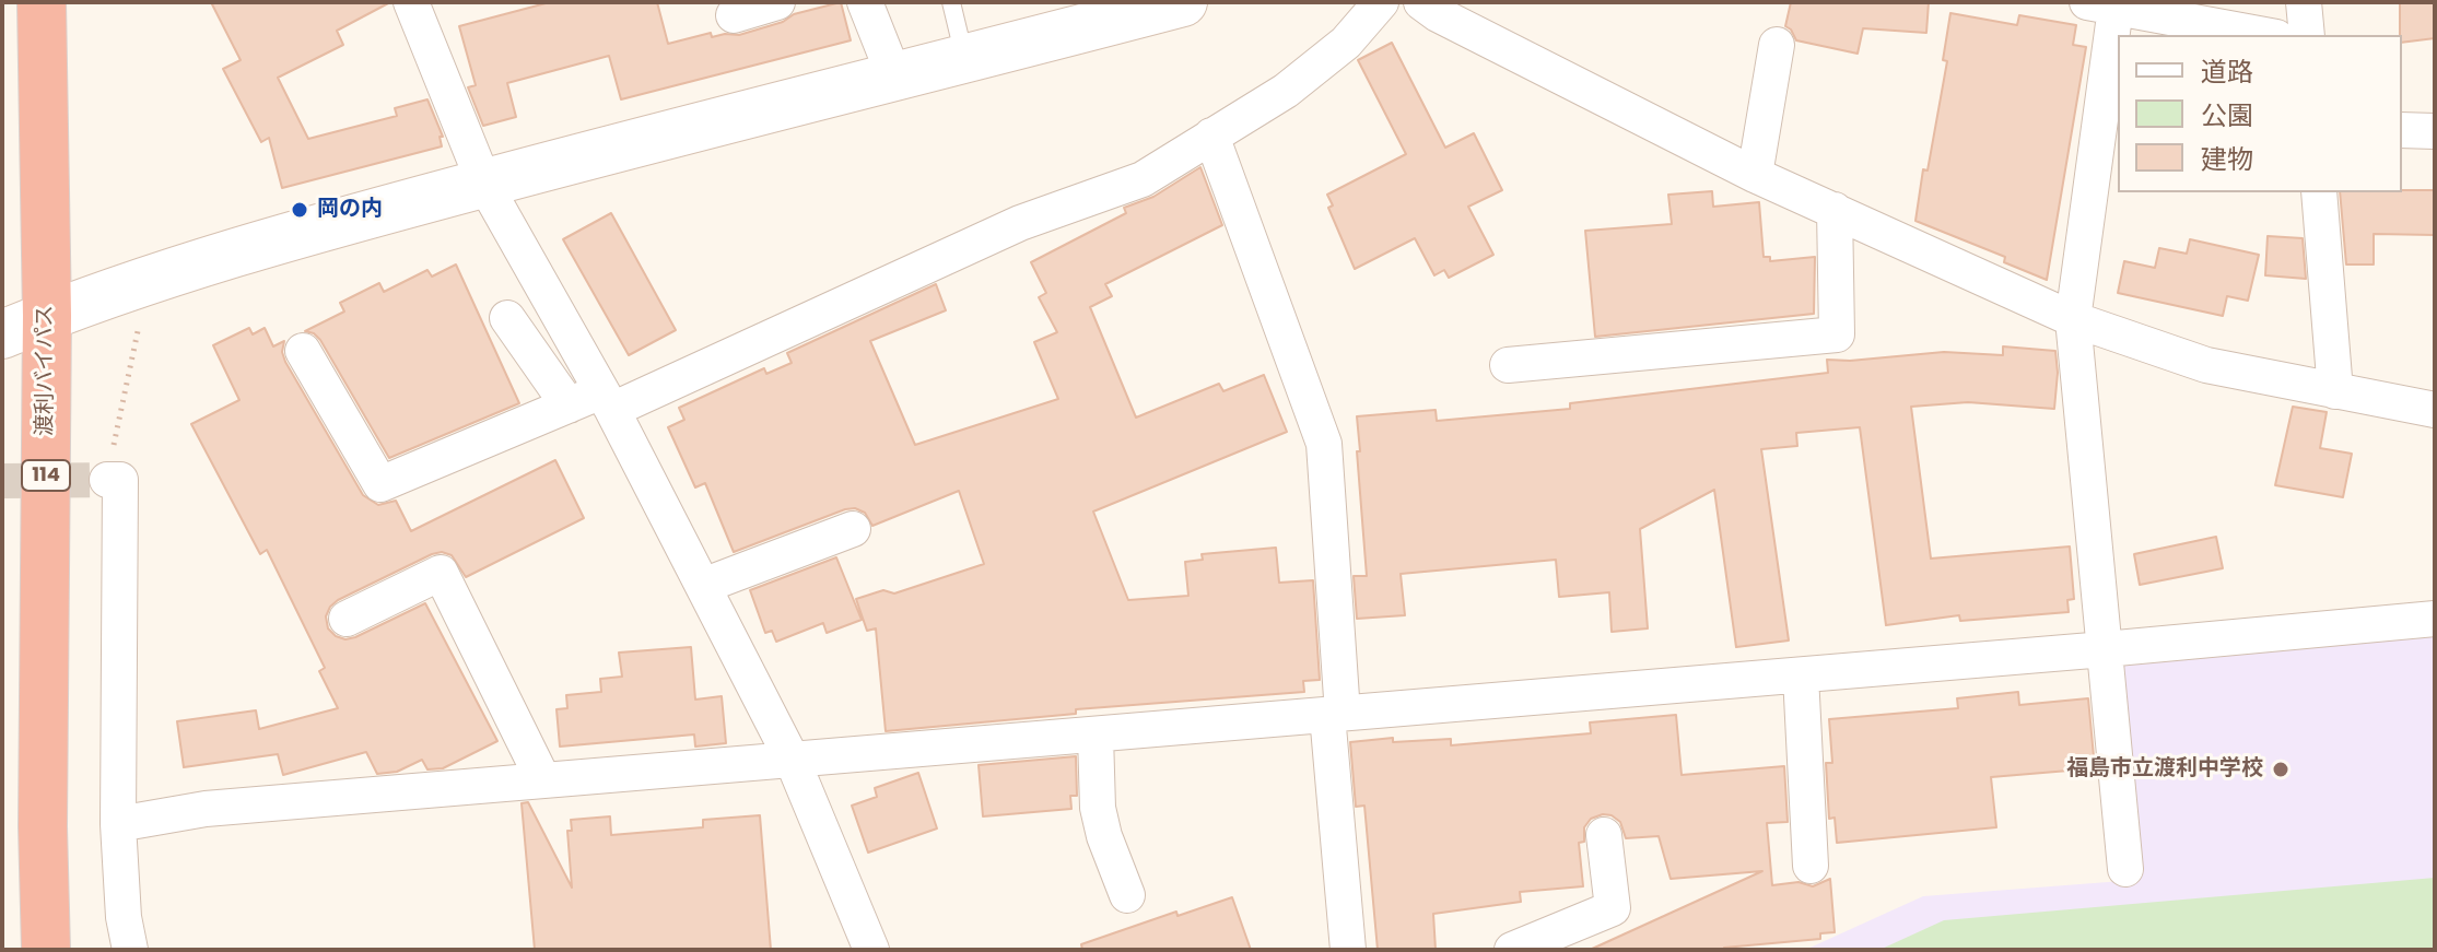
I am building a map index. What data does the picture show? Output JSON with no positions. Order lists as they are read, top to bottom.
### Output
{
  "streets": {
    "highway": ["渡利バイパス", "114"]
  },
  "places": ["岡の内", "福島市立渡利中学校"],
  "legend": ["道路", "公園", "建物"]
}
